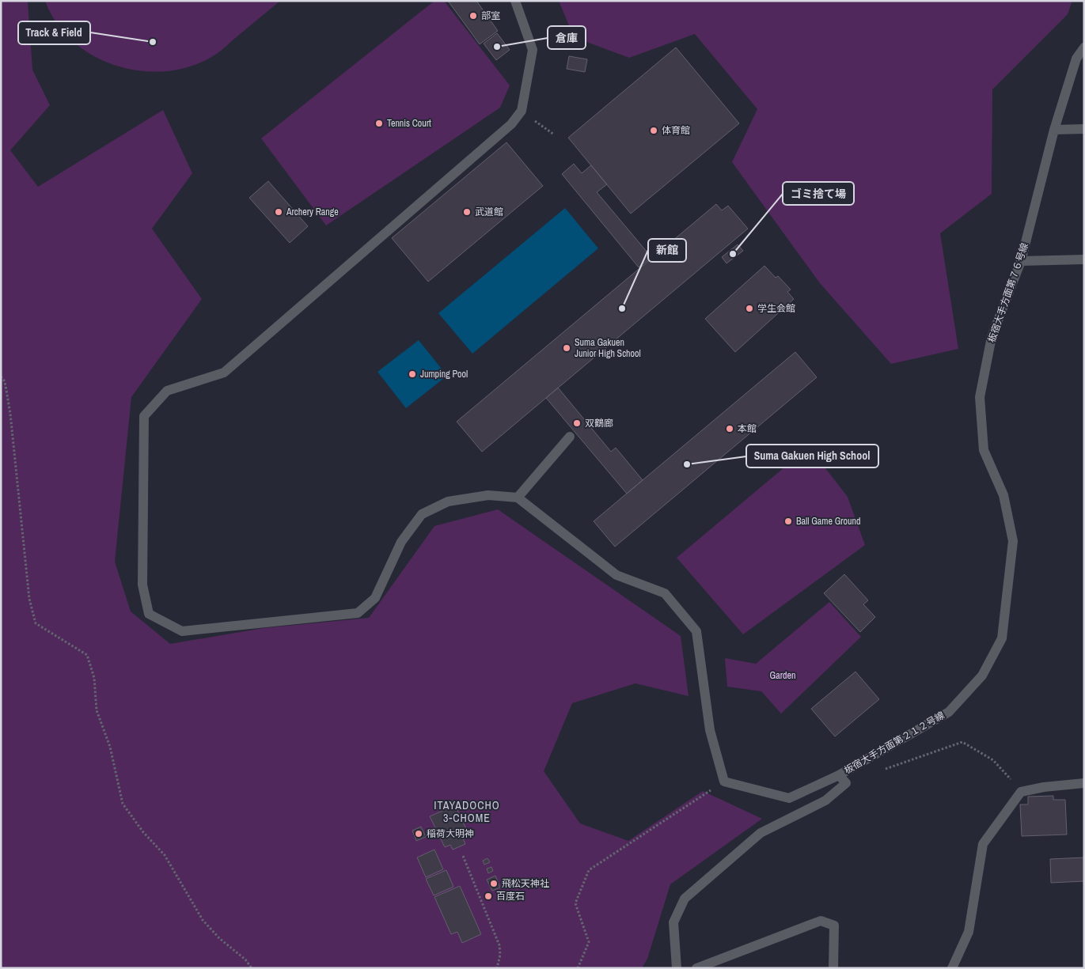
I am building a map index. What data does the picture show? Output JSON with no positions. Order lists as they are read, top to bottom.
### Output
{
  "streets": {
    "street": ["板宿大手方面第７６号線", "板宿大手方面第２１２号線"]
  },
  "crossings": [
    ["板宿大手方面第７６号線", "板宿大手方面第２１２号線"]
  ],
  "districts": ["ITAYADOCHO 3-CHOME"],
  "parks": ["Garden"],
  "places": [
    "部室",
    "Track & Field",
    "倉庫",
    "Tennis Court",
    "体育館",
    "Archery Range",
    "武道館",
    "ゴミ捨て場",
    "新館",
    "学生会館",
    "Suma Gakuen Junior High School",
    "Jumping Pool",
    "双鶴廊",
    "本館",
    "Suma Gakuen High School",
    "Ball Game Ground",
    "稲荷大明神",
    "飛松天神社",
    "百度石"
  ]
}
